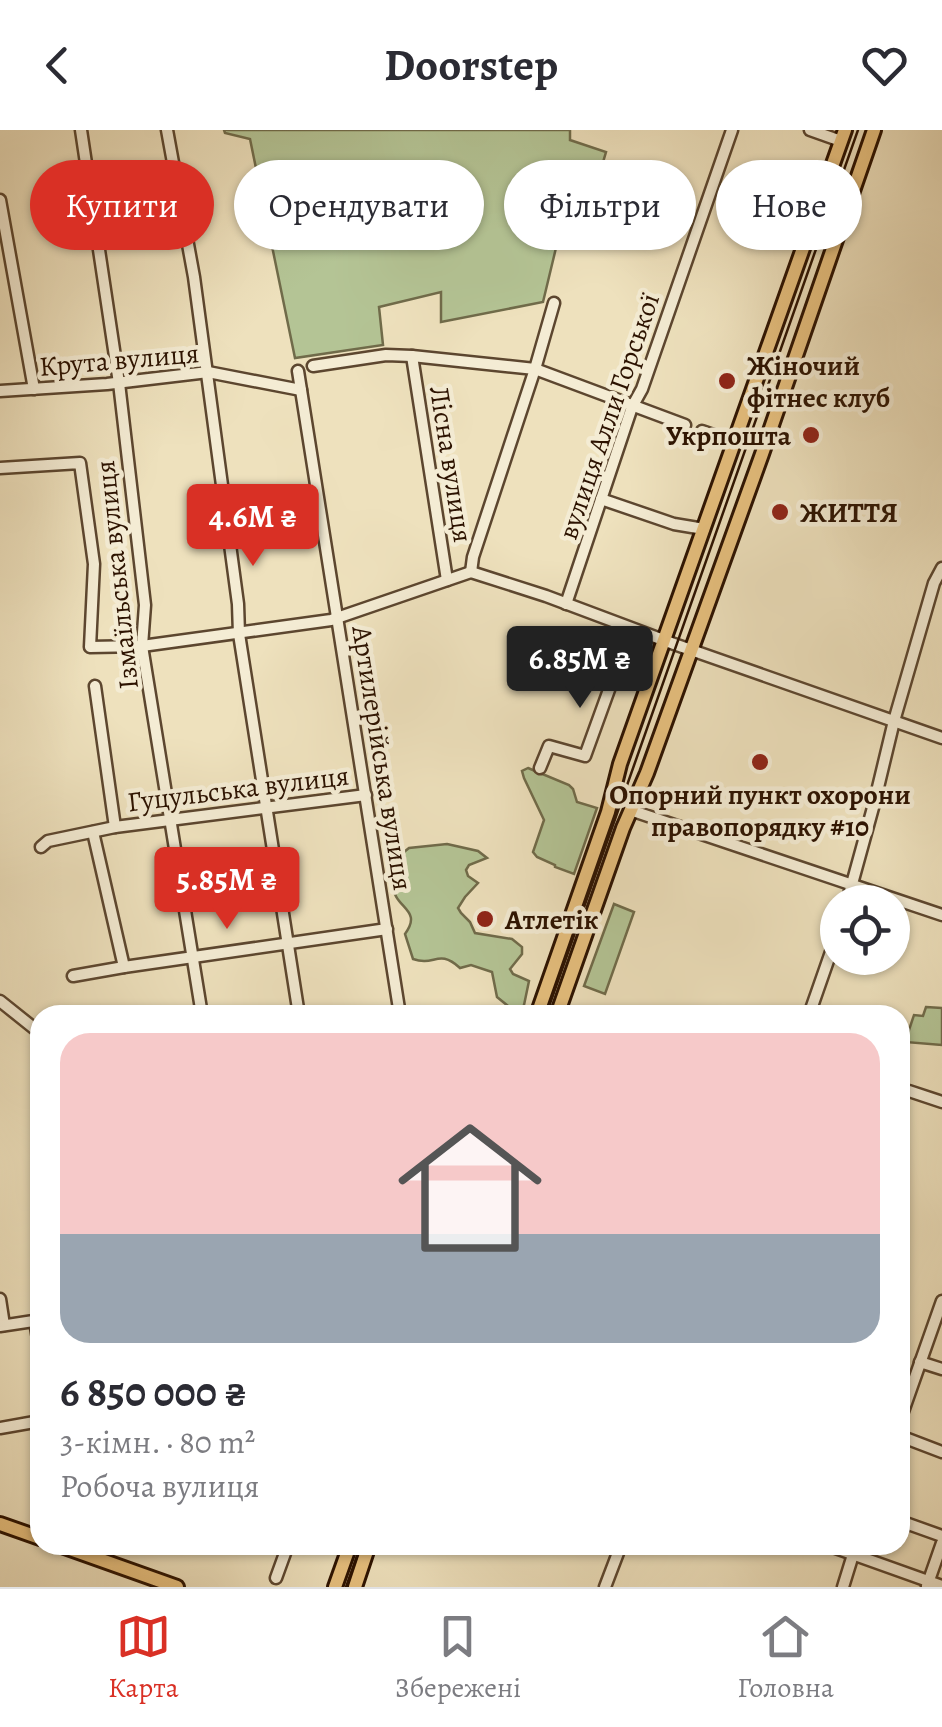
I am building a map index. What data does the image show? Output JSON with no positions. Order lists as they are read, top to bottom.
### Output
{
  "streets": {
    "street": [
      "Крута вулиця",
      "вулиця Алли Горської",
      "Лісна вулиця",
      "Ізмаїльська вулиця",
      "Артилерійська вулиця",
      "Гуцульська вулиця"
    ]
  },
  "crossings": [
    ["Крута вулиця", "Ізмаїльська вулиця"],
    ["Крута вулиця", "Артилерійська вулиця"],
    ["Ізмаїльська вулиця", "Гуцульська вулиця"],
    ["Артилерійська вулиця", "Гуцульська вулиця"]
  ],
  "places": [
    "Жіночий фітнес клуб",
    "Укрпошта",
    "ЖИТТЯ",
    "Опорний пункт охорони правопорядку #10",
    "Атлетік"
  ],
  "page": {
    "header": "Doorstep",
    "chip": [
      "Купити",
      "Орендувати",
      "Фільтри",
      "Нове"
    ],
    "price": ["4.6M ₴", "6.85M ₴", "5.85M ₴"],
    "list": [
      {
        "name": "6 850 000 ₴",
        "note": "3-кімн. · 80 m² · Робоча вулиця"
      }
    ],
    "tabs": ["Карта", "Збережені", "Головна"]
  }
}
